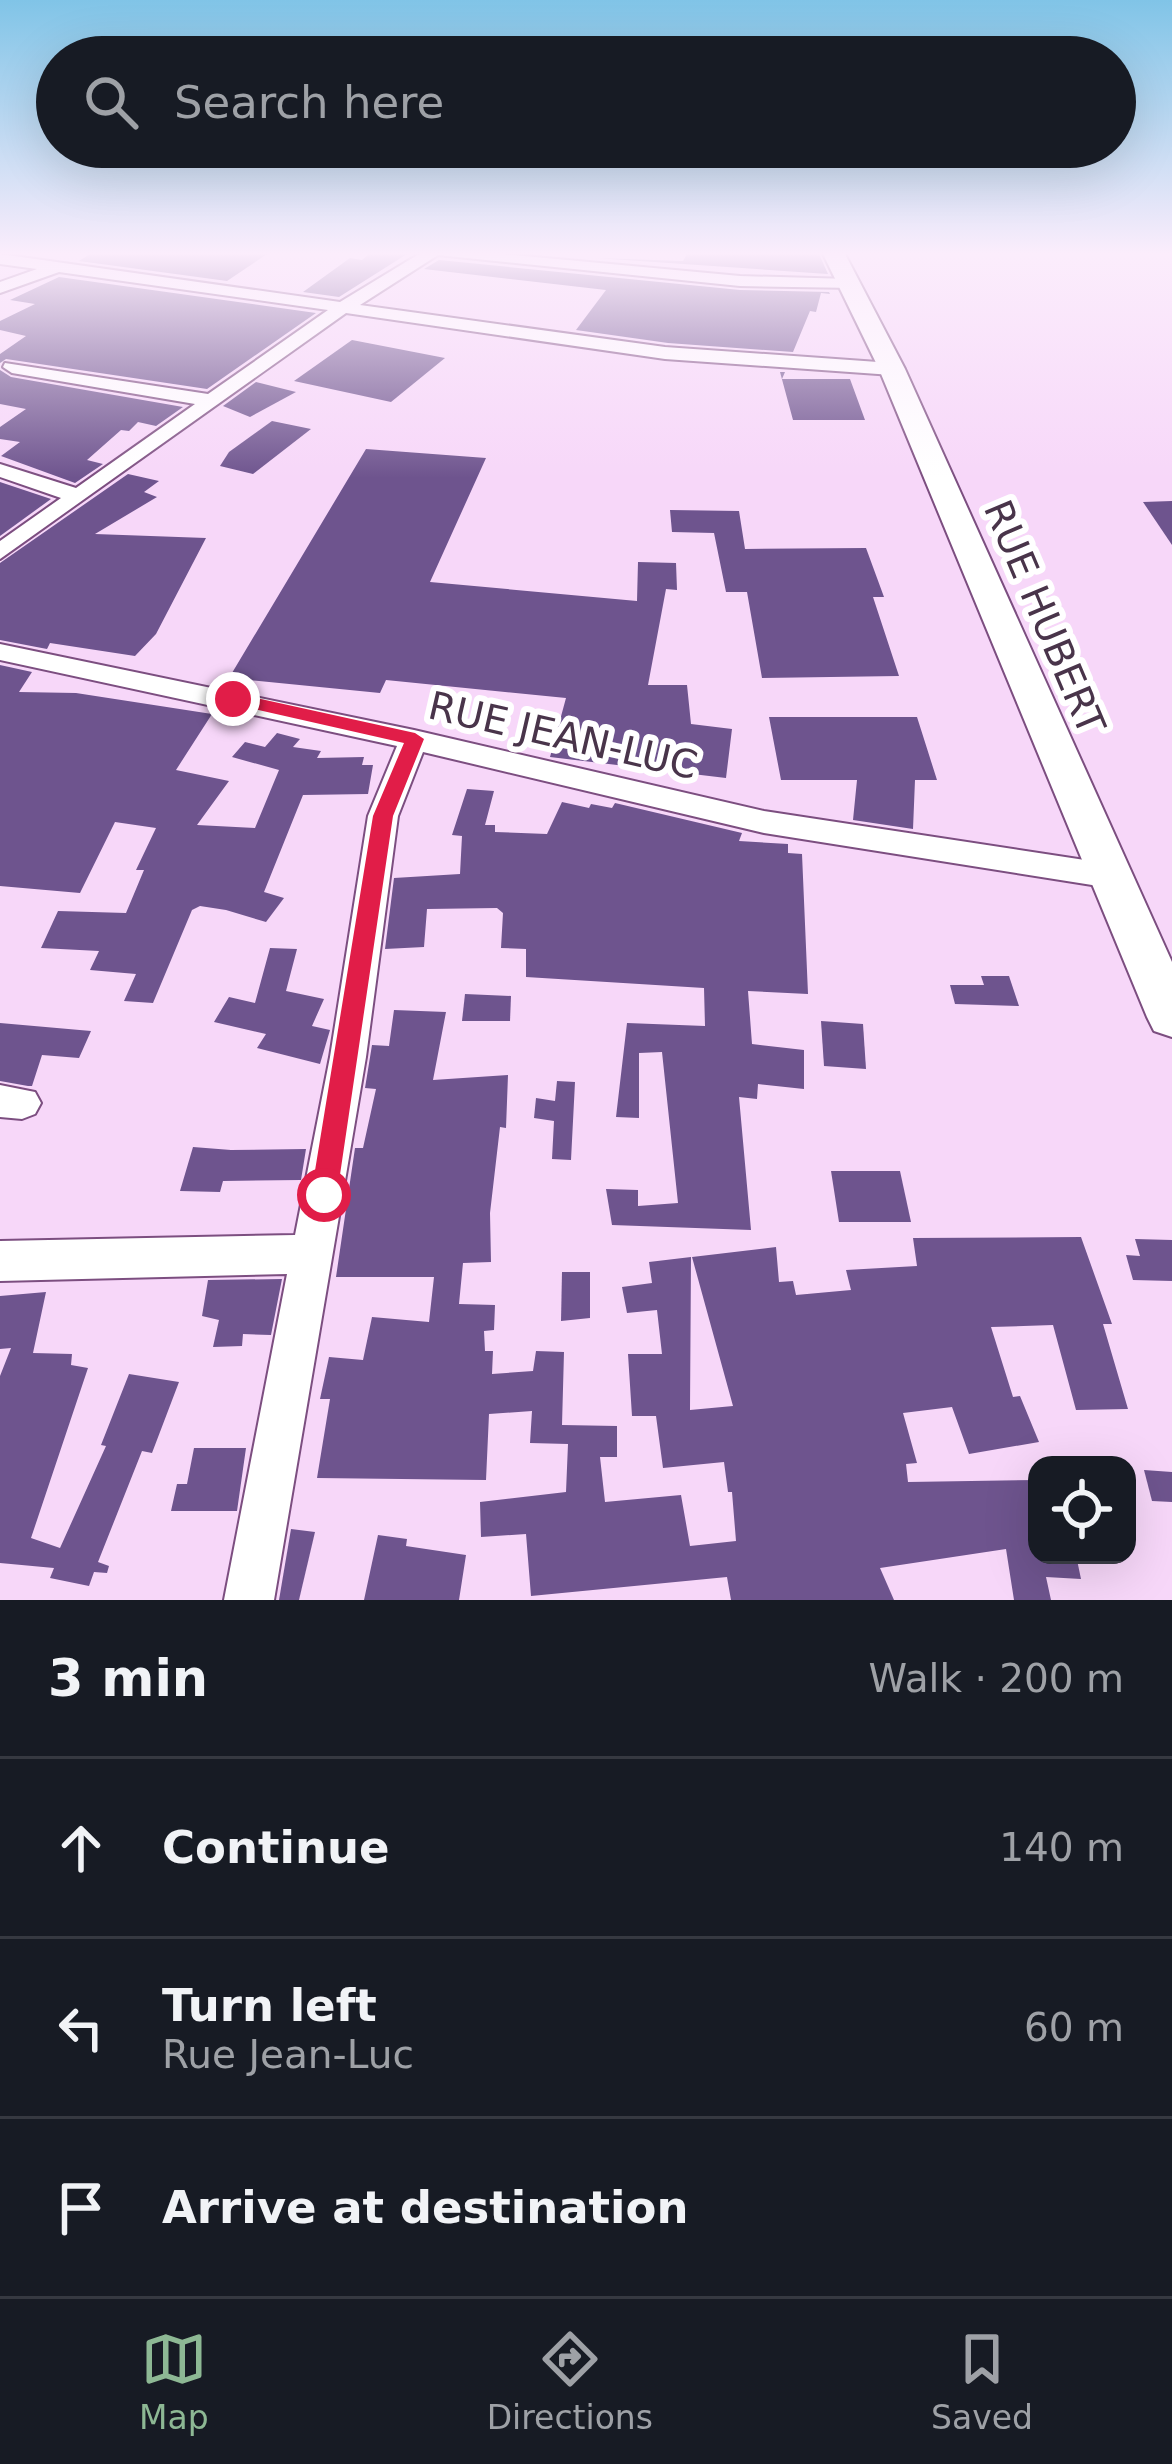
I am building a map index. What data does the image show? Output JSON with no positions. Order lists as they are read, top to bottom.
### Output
{
  "streets": {
    "street": ["RUE HUBERT", "RUE JEAN-LUC"]
  },
  "crossings": [
    ["RUE HUBERT", "RUE JEAN-LUC"]
  ],
  "page": {
    "search": "Search here",
    "heading": ["3 min", "Walk · 200 m"],
    "list": [
      ["Continue", "140 m"],
      ["Turn left", "Rue Jean-Luc", "60 m"],
      "Arrive at destination"
    ],
    "nav": ["Map", "Directions", "Saved"]
  }
}
